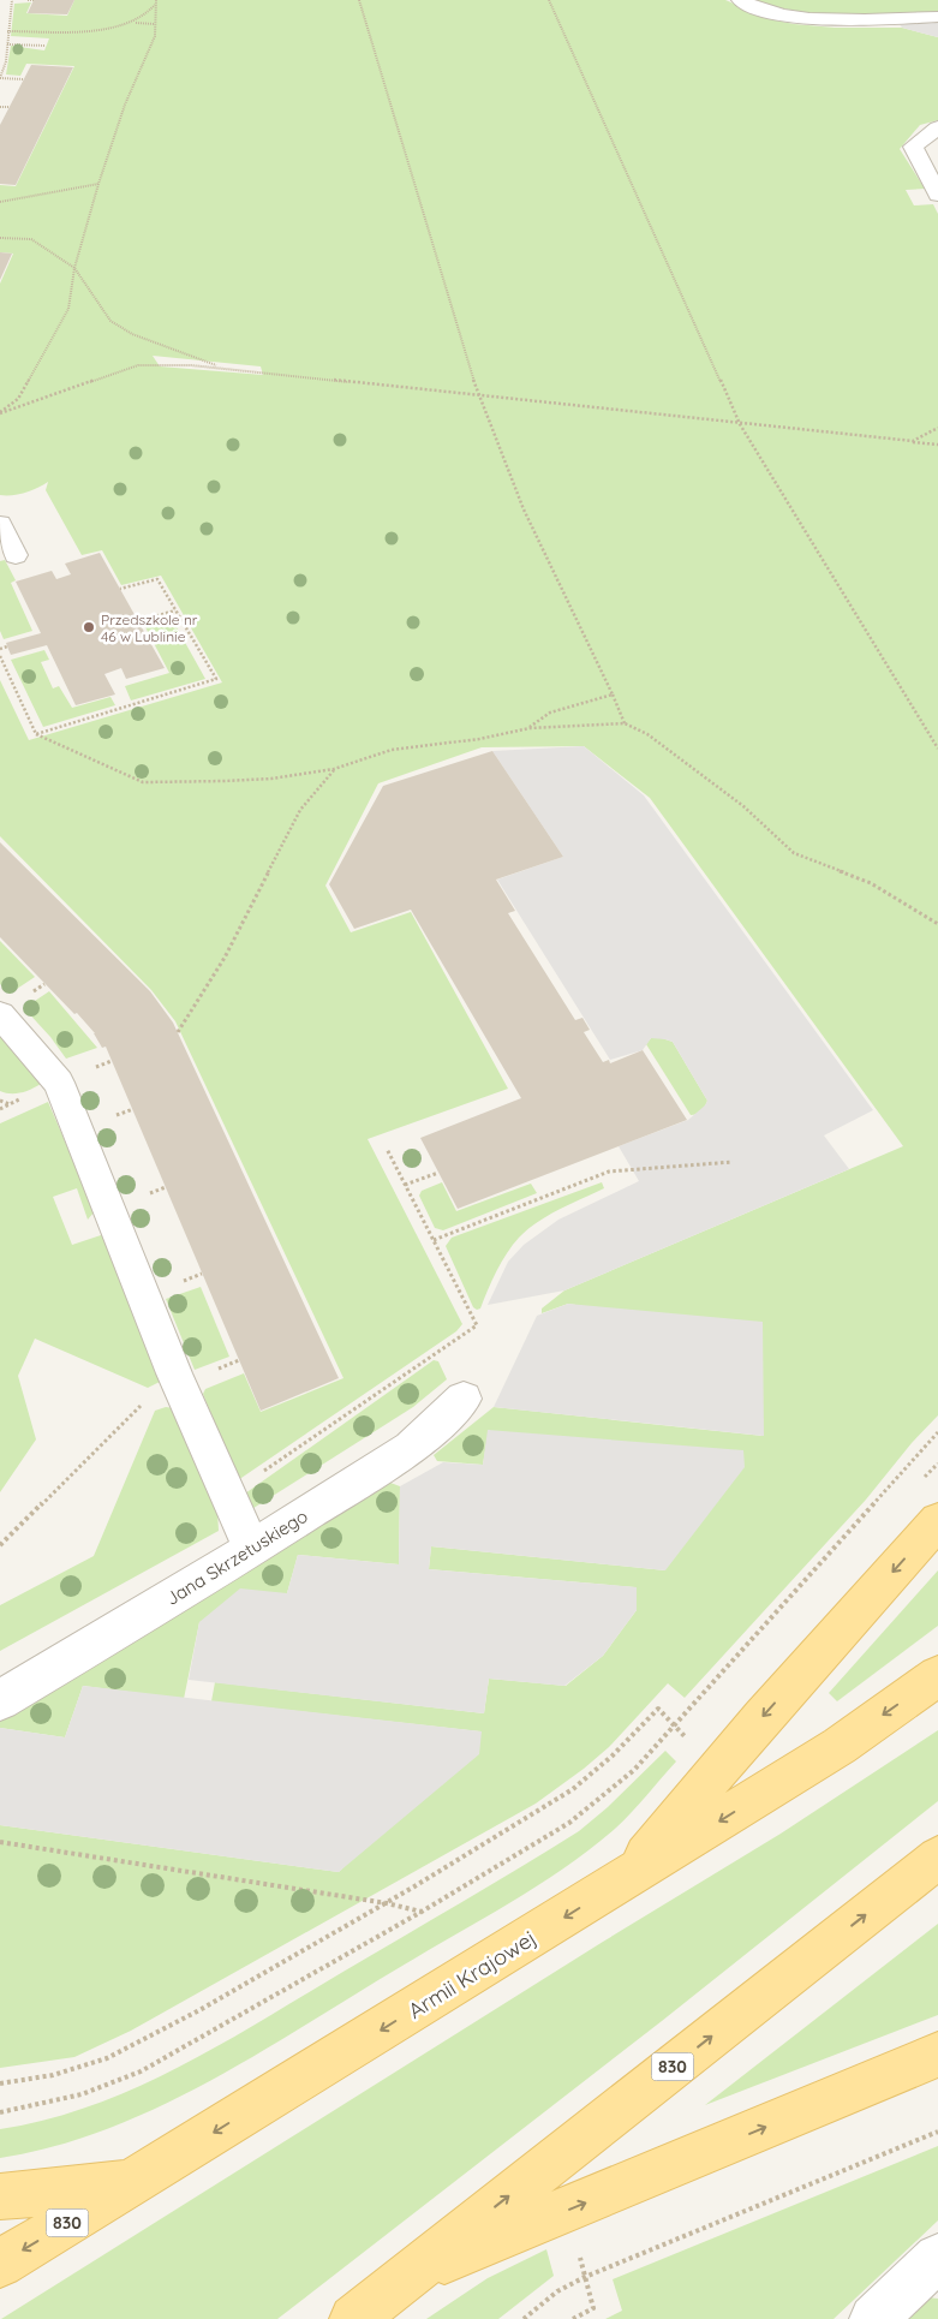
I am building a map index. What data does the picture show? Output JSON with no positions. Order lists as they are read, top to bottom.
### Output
{
  "streets": {
    "main road": ["Armii Krajowej", "830"],
    "street": ["Jana Skrzetuskiego"]
  },
  "places": ["Przedszkole nr 46 w Lublinie"]
}
